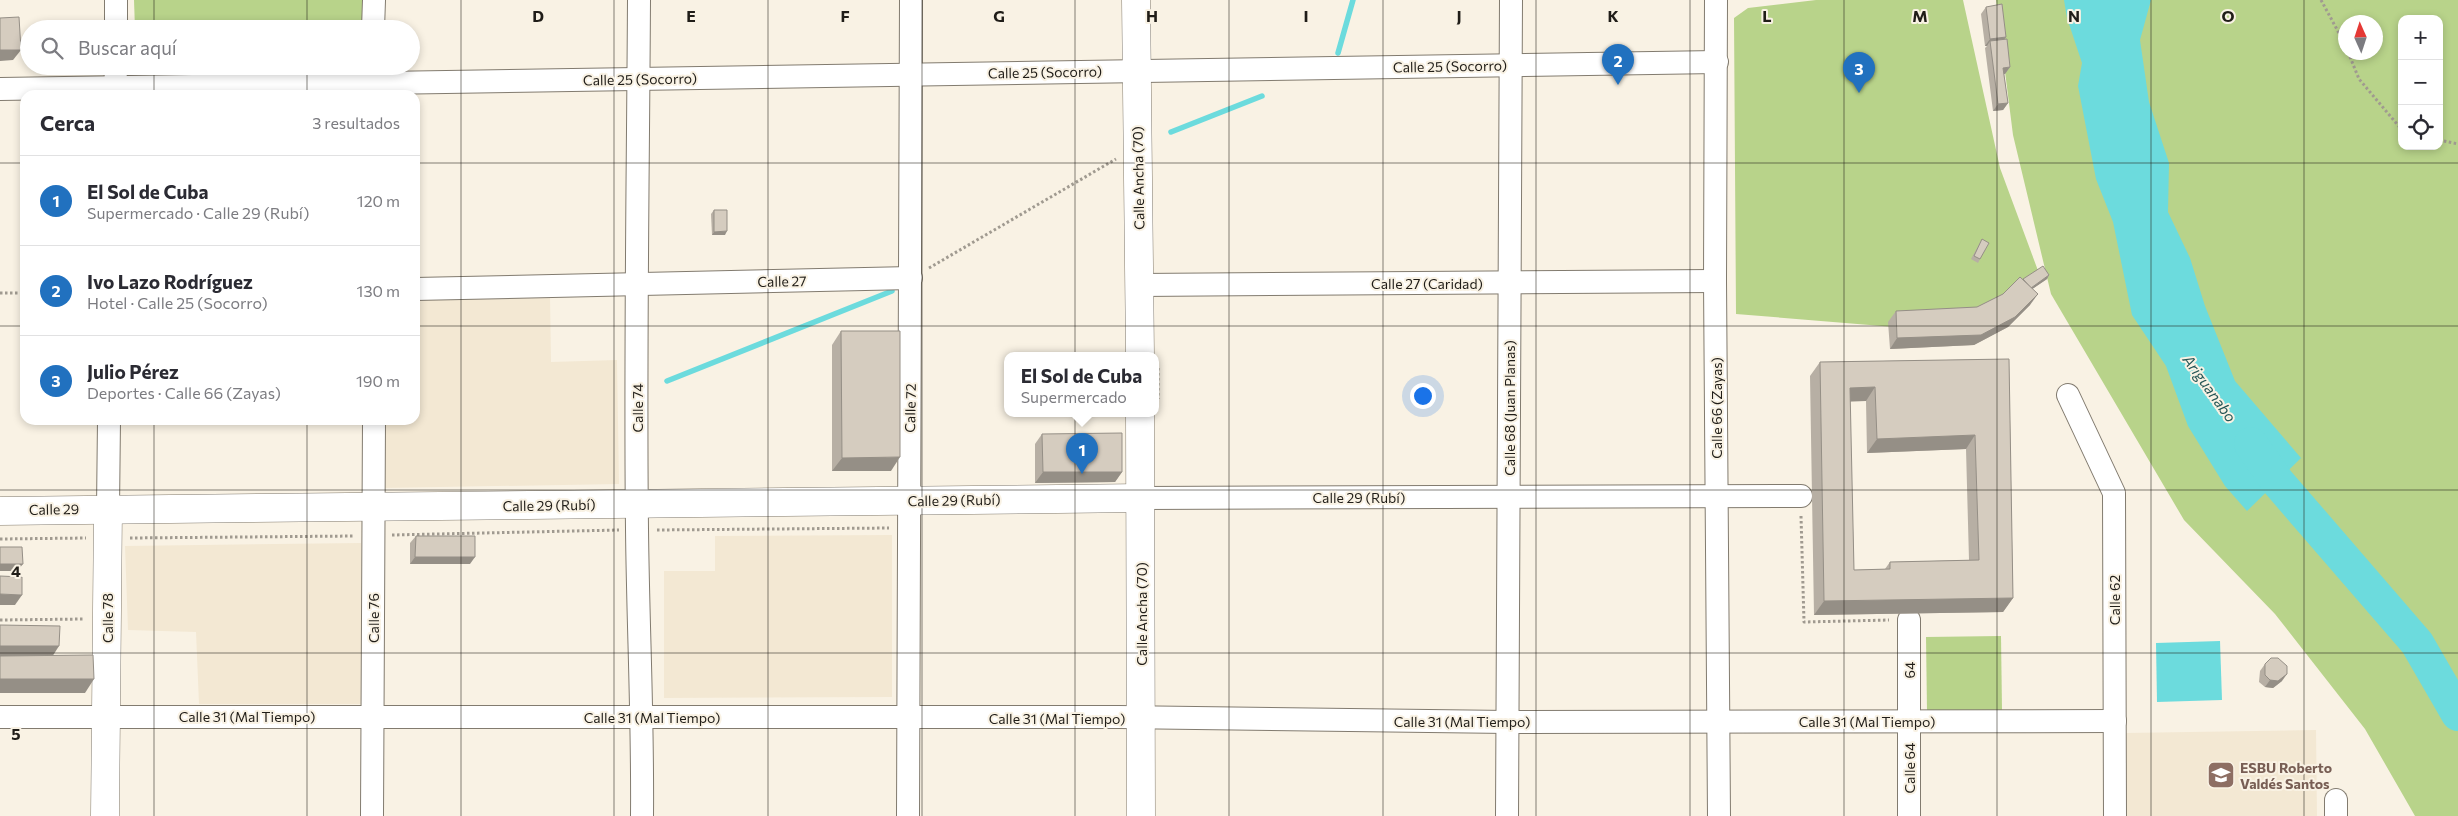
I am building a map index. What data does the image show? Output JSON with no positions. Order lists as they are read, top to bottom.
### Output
{
  "streets": {
    "main road": [
      "Calle Ancha (70)",
      "Calle 29 (Rubí)",
      "Calle 29",
      "Calle 78"
    ],
    "street": [
      "Calle 25 (Socorro)",
      "Calle 27",
      "Calle 27 (Caridad)",
      "Calle 74",
      "Calle 72",
      "Calle 68 (Juan Planas)",
      "Calle 66 (Zayas)",
      "Calle 62",
      "Calle 76",
      "64",
      "Calle 31 (Mal Tiempo)",
      "Calle 64"
    ]
  },
  "crossings": [
    ["Calle 25 (Socorro)", "Calle Ancha (70)"],
    ["Calle 25 (Socorro)", "Calle 74"],
    ["Calle 25 (Socorro)", "Calle 72"],
    ["Calle 25 (Socorro)", "Calle 68 (Juan Planas)"],
    ["Calle 25 (Socorro)", "Calle 66 (Zayas)"],
    ["Calle Ancha (70)", "Calle 27 (Caridad)"],
    ["Calle Ancha (70)", "Calle 29 (Rubí)"],
    ["Calle Ancha (70)", "Calle 31 (Mal Tiempo)"],
    ["Calle 27", "Calle 74"],
    ["Calle 27", "Calle 72"],
    ["Calle 27 (Caridad)", "Calle 68 (Juan Planas)"],
    ["Calle 27 (Caridad)", "Calle 66 (Zayas)"],
    ["Calle 74", "Calle 29 (Rubí)"],
    ["Calle 74", "Calle 31 (Mal Tiempo)"],
    ["Calle 72", "Calle 29 (Rubí)"],
    ["Calle 72", "Calle 31 (Mal Tiempo)"],
    ["Calle 68 (Juan Planas)", "Calle 29 (Rubí)"],
    ["Calle 68 (Juan Planas)", "Calle 31 (Mal Tiempo)"],
    ["Calle 66 (Zayas)", "Calle 29 (Rubí)"],
    ["Calle 66 (Zayas)", "Calle 31 (Mal Tiempo)"],
    ["Calle 29 (Rubí)", "Calle 29"],
    ["Calle 29 (Rubí)", "Calle 78"],
    ["Calle 29 (Rubí)", "Calle 76"],
    ["Calle 29", "Calle 78"],
    ["Calle 62", "Calle 31 (Mal Tiempo)"],
    ["Calle 78", "Calle 31 (Mal Tiempo)"],
    ["Calle 76", "Calle 31 (Mal Tiempo)"],
    ["64", "Calle 31 (Mal Tiempo)"],
    ["64", "Calle 64"],
    ["Calle 31 (Mal Tiempo)", "Calle 64"]
  ],
  "water": ["Ariguanabo"],
  "places": {
    "school or university": ["ESBU Roberto Valdés Santos"]
  },
  "north": "top",
  "page": {
    "map_buttons": ["+", "−"],
    "search": "Buscar aquí",
    "pins": ["2", "3", "1"],
    "heading": ["Cerca", "3 resultados"],
    "list": [
      {
        "mark": "1",
        "name": "El Sol de Cuba",
        "note": "Supermercado · Calle 29 (Rubí)",
        "value": "120 m"
      },
      {
        "mark": "2",
        "name": "Ivo Lazo Rodríguez",
        "note": "Hotel · Calle 25 (Socorro)",
        "value": "130 m"
      },
      {
        "mark": "3",
        "name": "Julio Pérez",
        "note": "Deportes · Calle 66 (Zayas)",
        "value": "190 m"
      }
    ],
    "popup": ["El Sol de Cuba", "Supermercado"]
  },
  "grid": {
    "columns": [
      "D",
      "E",
      "F",
      "G",
      "H",
      "I",
      "J",
      "K",
      "L",
      "M",
      "N",
      "O"
    ],
    "rows": ["4", "5"]
  }
}
